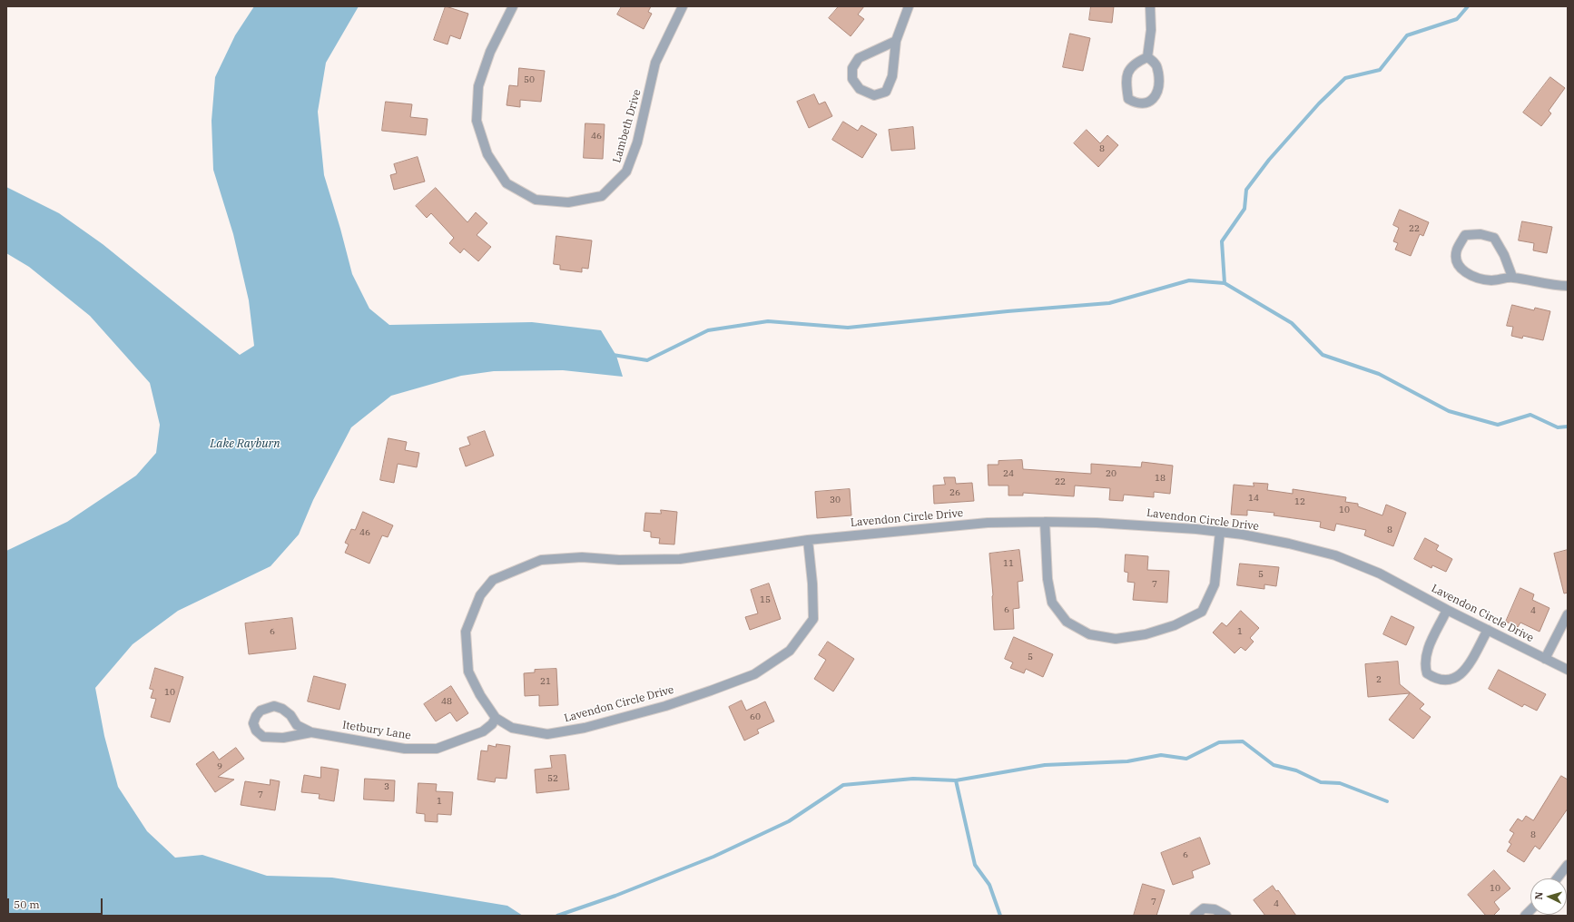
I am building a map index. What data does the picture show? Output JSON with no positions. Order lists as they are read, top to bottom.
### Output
{
  "streets": {
    "street": ["Lambeth Drive", "Lavendon Circle Drive", "Itetbury Lane"]
  },
  "crossings": [
    ["Lavendon Circle Drive", "Itetbury Lane"]
  ],
  "water": ["Lake Rayburn"],
  "house_numbers": [
    "50",
    "46",
    "8",
    "22",
    "24",
    "20",
    "18",
    "22",
    "26",
    "14",
    "30",
    "12",
    "10",
    "8",
    "46",
    "11",
    "5",
    "7",
    "15",
    "6",
    "4",
    "6",
    "1",
    "5",
    "2",
    "21",
    "10",
    "48",
    "60",
    "9",
    "52",
    "3",
    "7",
    "1",
    "8",
    "6",
    "10",
    "7",
    "4"
  ],
  "scale_bar": "50 m",
  "north": "left"
}
